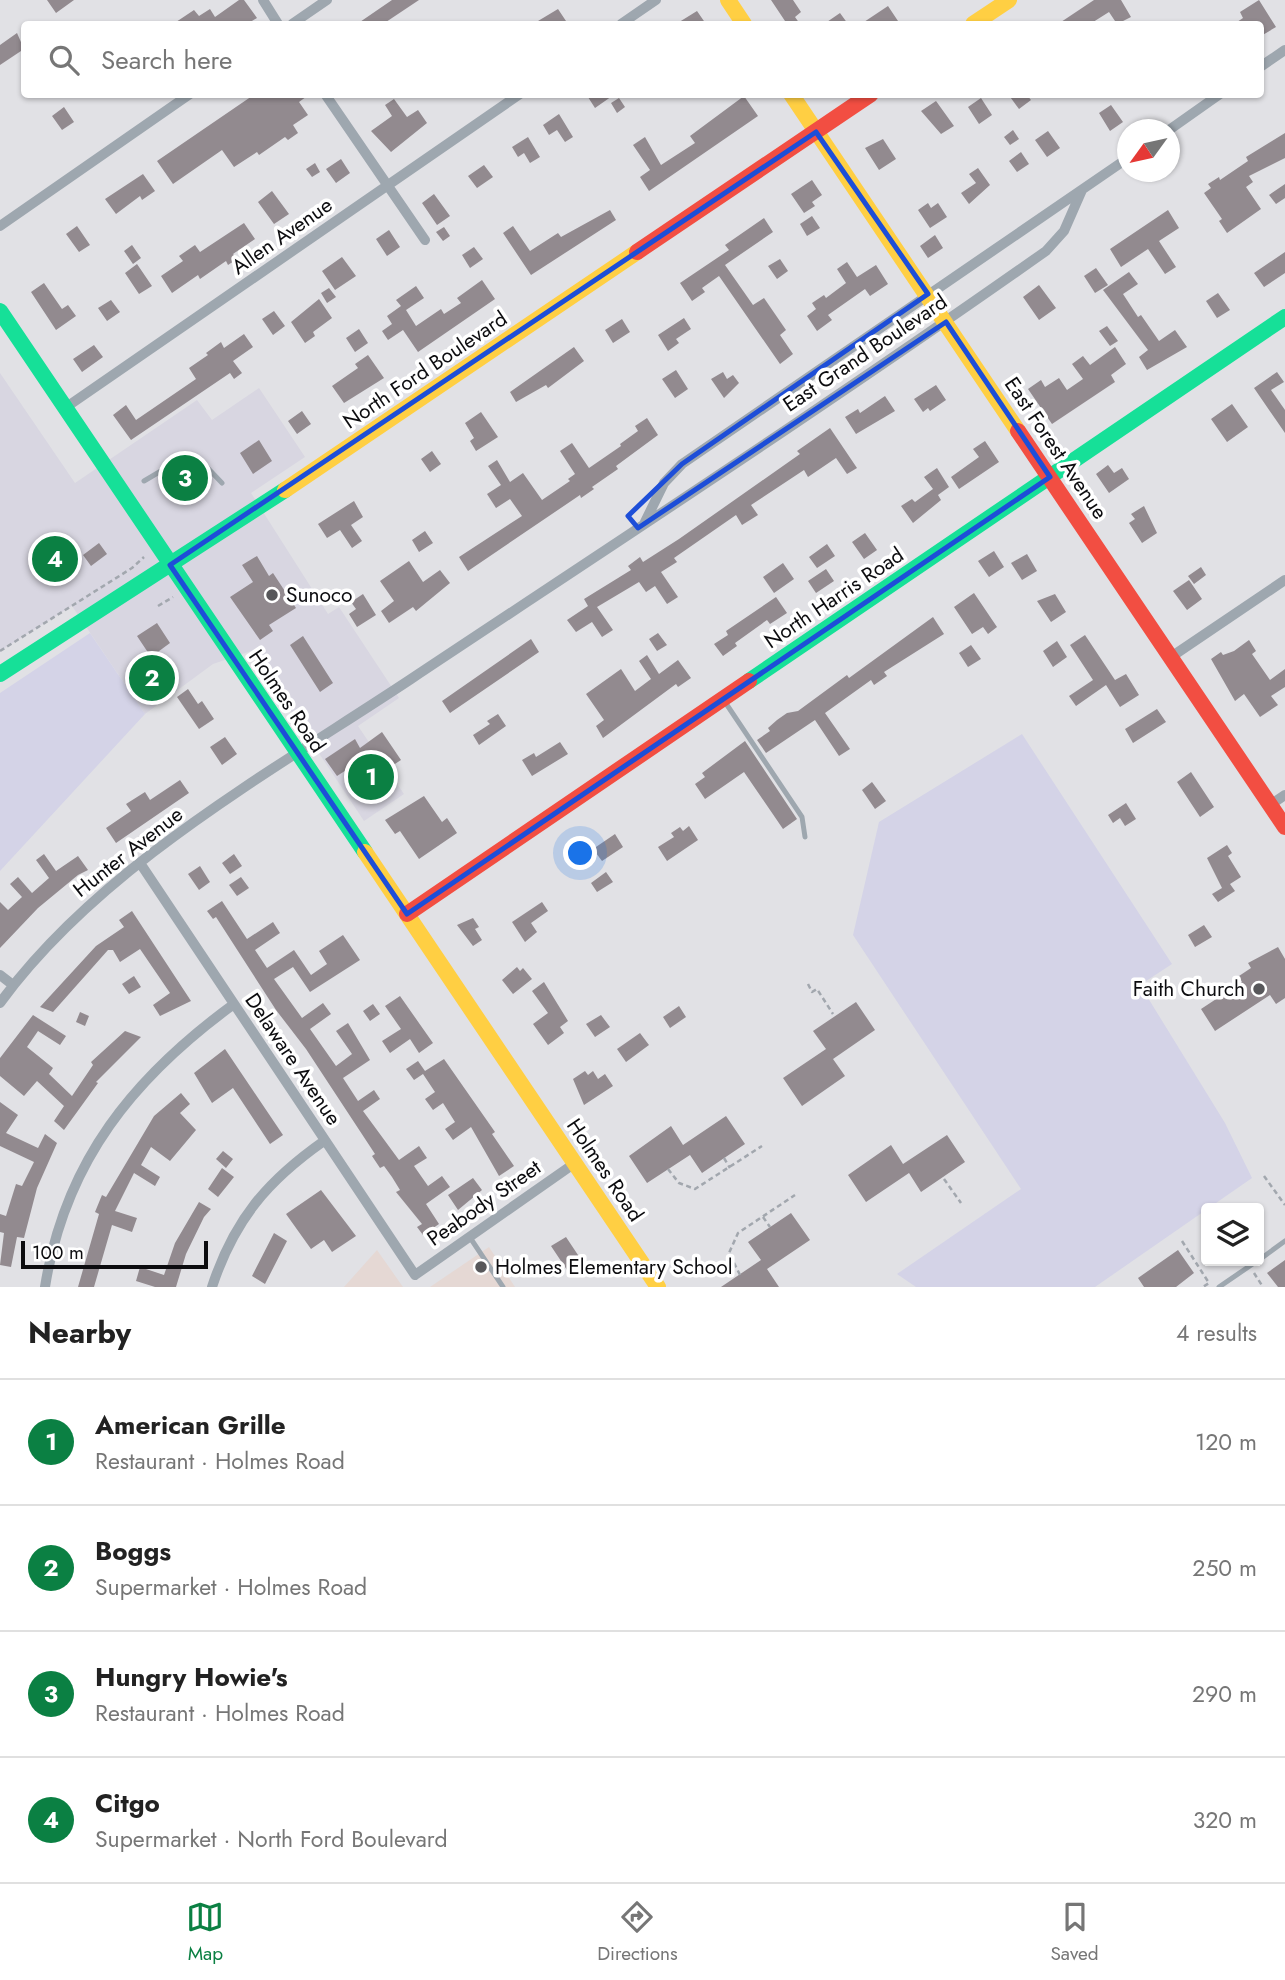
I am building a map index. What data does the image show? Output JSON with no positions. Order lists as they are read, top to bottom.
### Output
{
  "streets": {
    "main road": [
      "North Ford Boulevard",
      "East Forest Avenue",
      "North Harris Road",
      "Holmes Road"
    ],
    "street": [
      "Allen Avenue",
      "East Grand Boulevard",
      "Hunter Avenue",
      "Delaware Avenue",
      "Peabody Street"
    ]
  },
  "crossings": [
    ["Allen Avenue", "Holmes Road"],
    ["East Grand Boulevard", "East Forest Avenue"],
    ["East Grand Boulevard", "Holmes Road"],
    ["East Grand Boulevard", "Hunter Avenue"],
    ["North Ford Boulevard", "East Forest Avenue"],
    ["North Ford Boulevard", "Holmes Road"],
    ["East Forest Avenue", "North Harris Road"],
    ["North Harris Road", "Holmes Road"],
    ["Holmes Road", "Hunter Avenue"],
    ["Holmes Road", "Peabody Street"],
    ["Hunter Avenue", "Delaware Avenue"],
    ["Delaware Avenue", "Peabody Street"]
  ],
  "places": ["Sunoco", "Faith Church", "Holmes Elementary School"],
  "scale_bar": "100 m",
  "north": "bottom left",
  "page": {
    "search": "Search here",
    "pins": [
      "3",
      "4",
      "2",
      "1"
    ],
    "scale": "100 m",
    "heading": ["Nearby", "4 results"],
    "list": [
      {
        "mark": "1",
        "name": "American Grille",
        "note": "Restaurant · Holmes Road",
        "value": "120 m"
      },
      {
        "mark": "2",
        "name": "Boggs",
        "note": "Supermarket · Holmes Road",
        "value": "250 m"
      },
      {
        "mark": "3",
        "name": "Hungry Howie's",
        "note": "Restaurant · Holmes Road",
        "value": "290 m"
      },
      {
        "mark": "4",
        "name": "Citgo",
        "note": "Supermarket · North Ford Boulevard",
        "value": "320 m"
      }
    ],
    "nav": ["Map", "Directions", "Saved"]
  }
}
